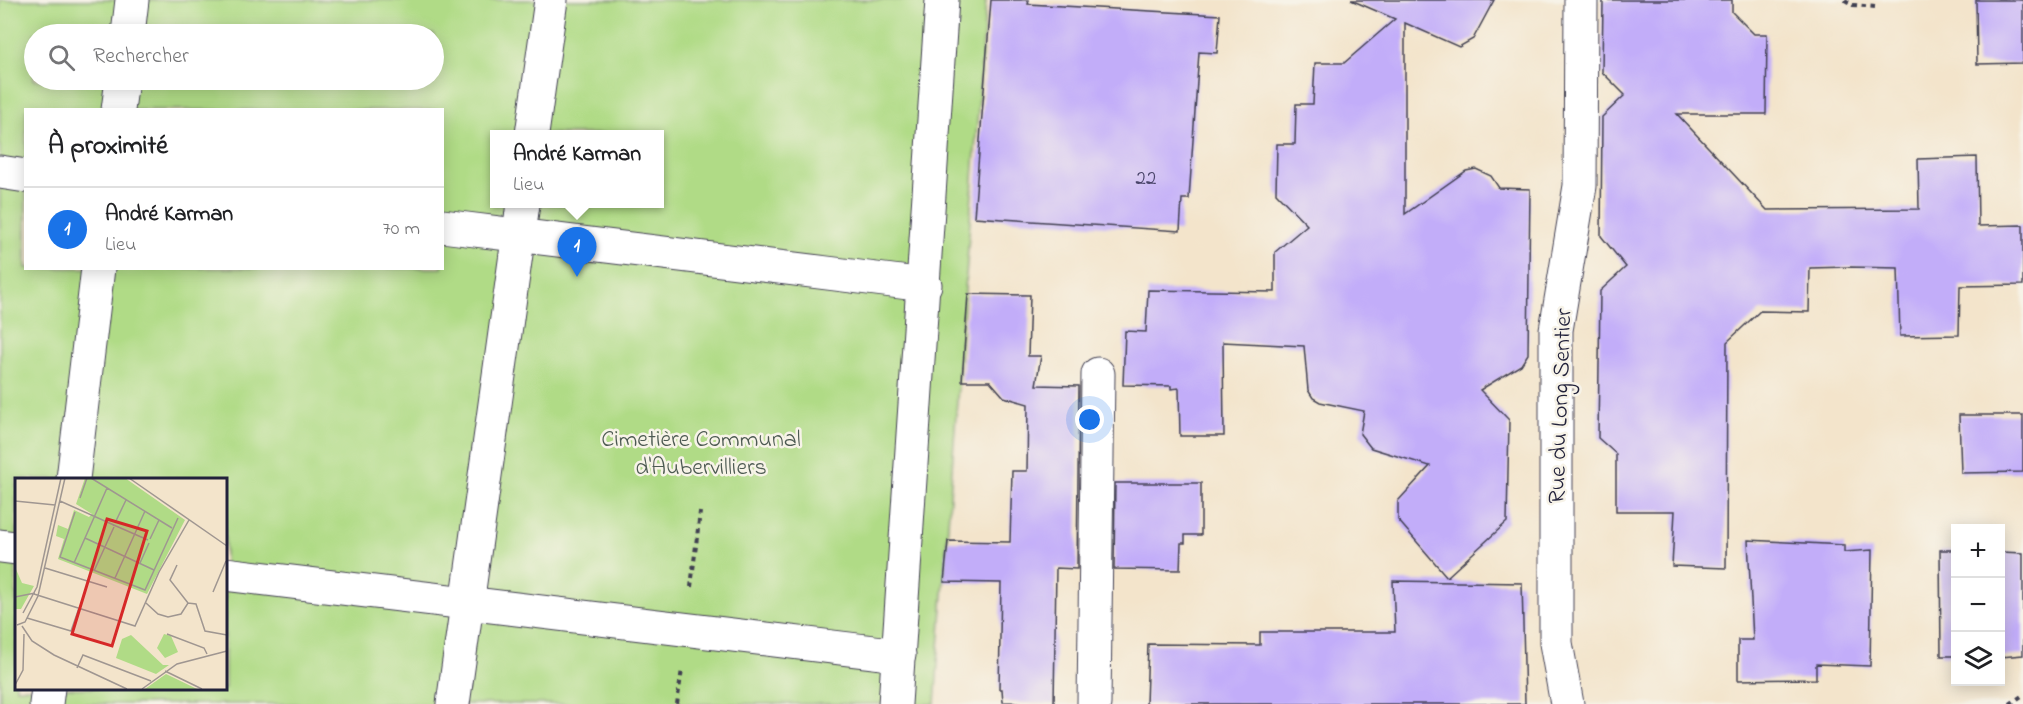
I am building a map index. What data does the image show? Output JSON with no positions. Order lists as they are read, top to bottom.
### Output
{
  "streets": {
    "street": ["Rue du Long Sentier"]
  },
  "parks": ["Cimetière Communal d'Aubervilliers"],
  "house_numbers": ["22"],
  "page": {
    "search": "Rechercher",
    "heading": "À proximité",
    "popup": ["André Karman", "Lieu"],
    "list": [
      {
        "mark": "1",
        "name": "André Karman",
        "note": "Lieu",
        "value": "70 m"
      }
    ],
    "pins": "1",
    "map_buttons": ["+", "−"]
  }
}
